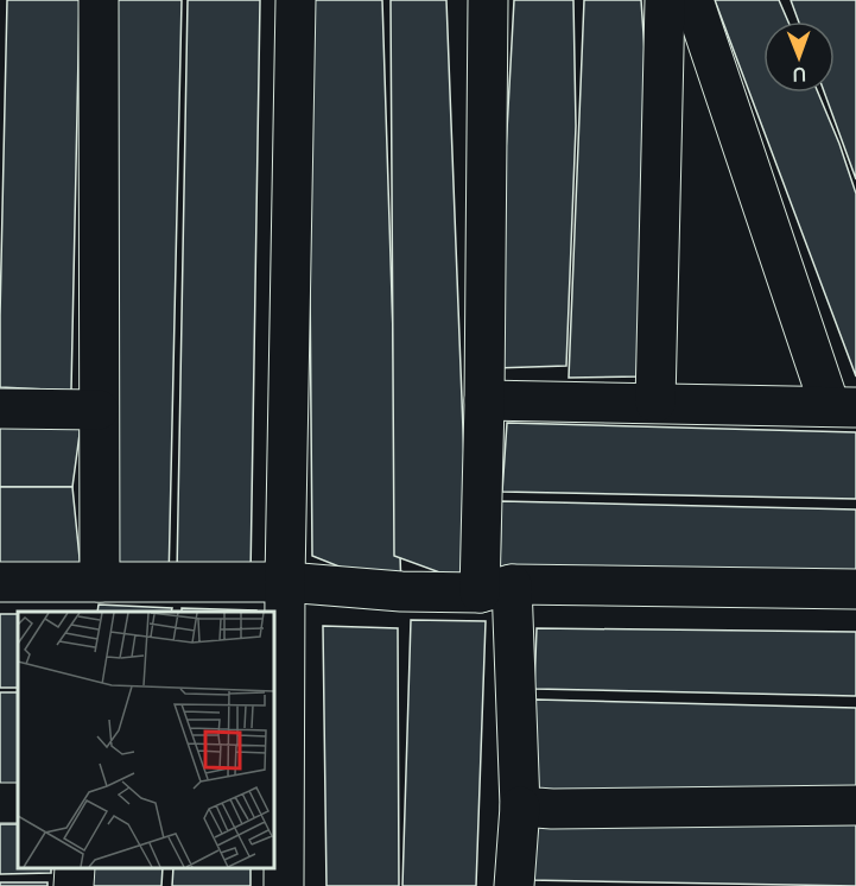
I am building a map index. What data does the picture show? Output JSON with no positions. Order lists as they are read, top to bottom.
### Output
{
  "north": "bottom"
}
